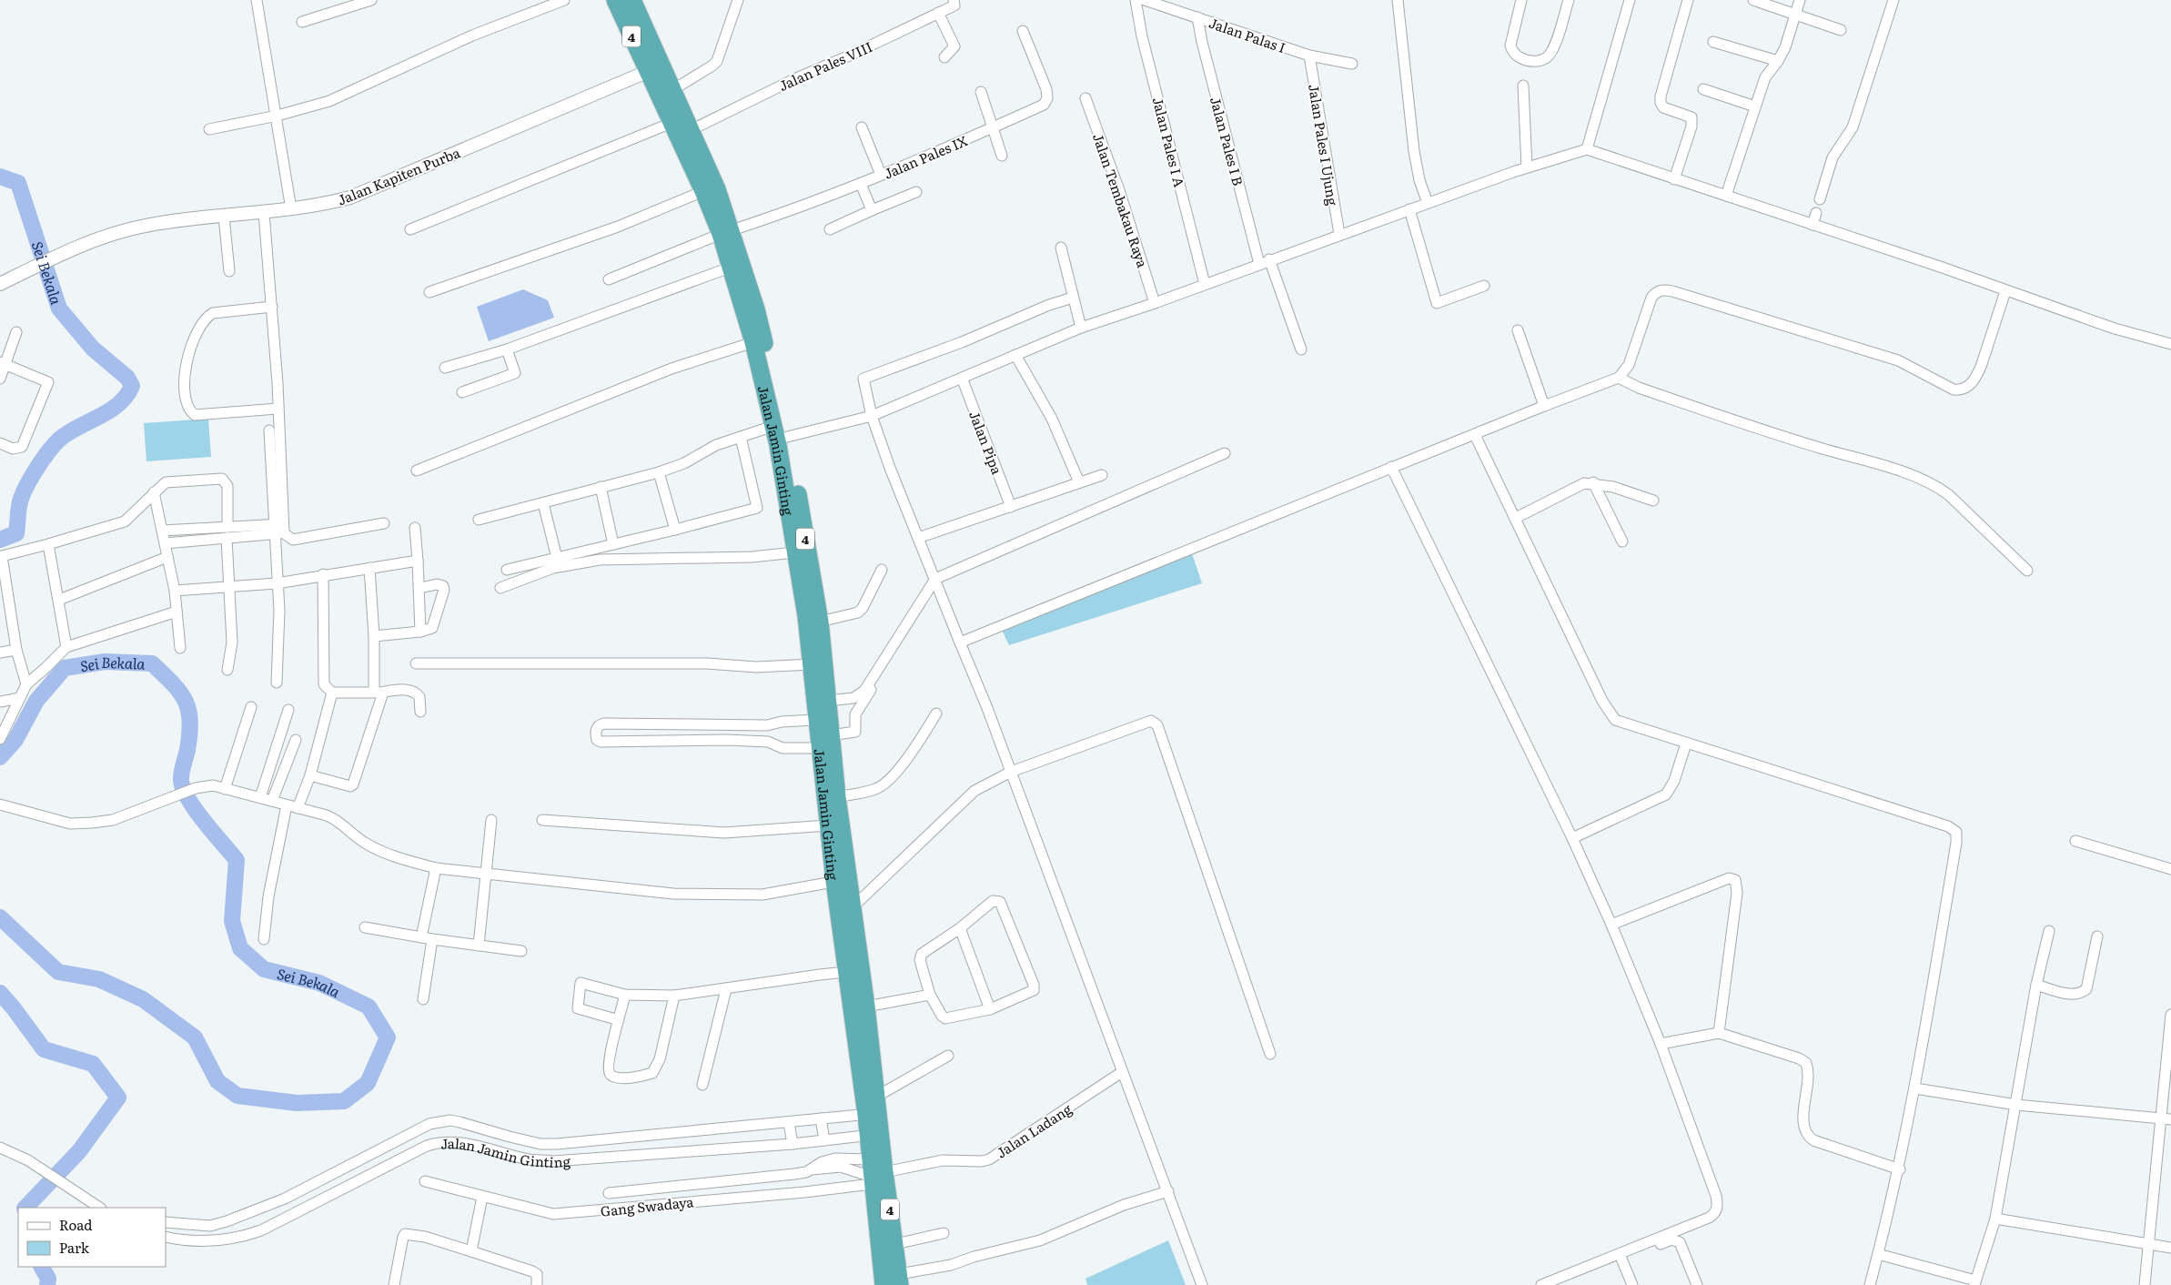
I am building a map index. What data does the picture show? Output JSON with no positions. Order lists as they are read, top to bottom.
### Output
{
  "streets": {
    "highway": ["4", "Jalan Jamin Ginting"],
    "street": [
      "Jalan Palas I",
      "Jalan Pales VIII",
      "Jalan Pales I B",
      "Jalan Pales I A",
      "Jalan Pales I Ujung",
      "Jalan Pales IX",
      "Jalan Kapiten Purba",
      "Jalan Tembakau Raya",
      "Jalan Pipa",
      "Jalan Ladang",
      "Gang Swadaya"
    ]
  },
  "crossings": [
    ["Jalan Palas I", "Jalan Pales I B"],
    ["Jalan Palas I", "Jalan Pales I Ujung"],
    ["Jalan Pales VIII", "Jalan Jamin Ginting"],
    ["Jalan Pales IX", "Jalan Jamin Ginting"],
    ["Jalan Kapiten Purba", "Jalan Jamin Ginting"],
    ["Jalan Jamin Ginting", "Jalan Ladang"],
    ["Jalan Jamin Ginting", "Gang Swadaya"],
    ["Jalan Ladang", "Gang Swadaya"]
  ],
  "water": ["Sei Bekala"],
  "legend": ["Road", "Park"]
}
